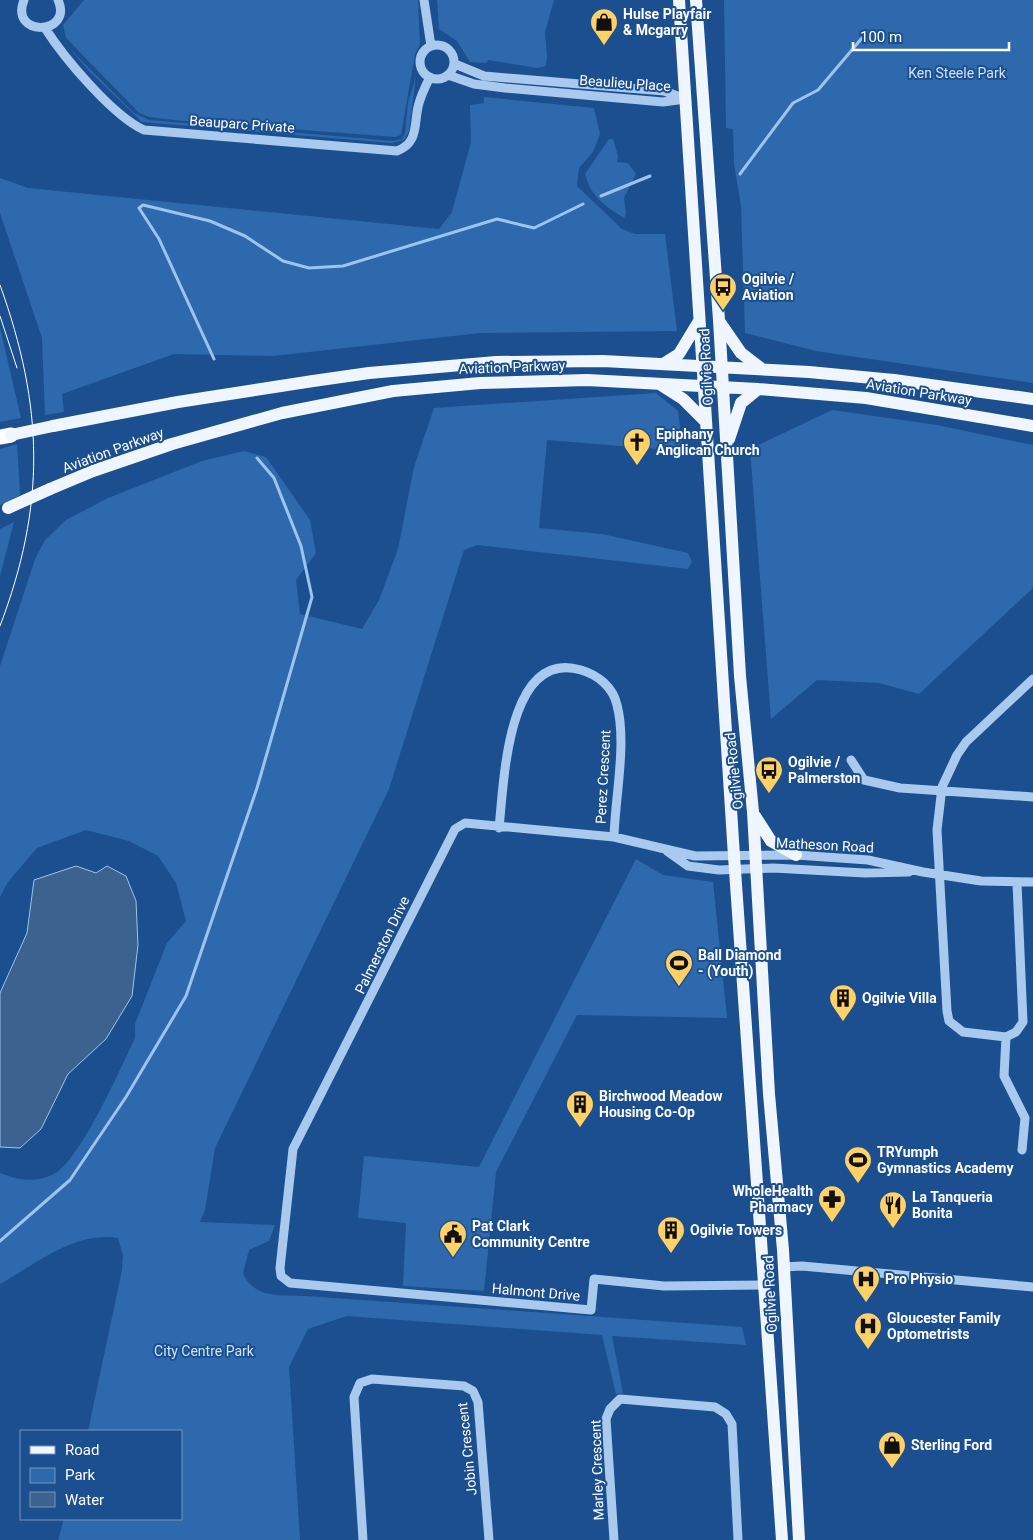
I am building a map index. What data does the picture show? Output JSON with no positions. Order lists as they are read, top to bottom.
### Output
{
  "streets": {
    "main road": ["Aviation Parkway", "Ogilvie Road"],
    "street": [
      "Beaulieu Place",
      "Beauparc Private",
      "Perez Crescent",
      "Matheson Road",
      "Palmerston Drive",
      "Halmont Drive",
      "Jobin Crescent",
      "Marley Crescent"
    ]
  },
  "crossings": [
    ["Beaulieu Place", "Beauparc Private"],
    ["Beaulieu Place", "Ogilvie Road"],
    ["Aviation Parkway", "Ogilvie Road"],
    ["Ogilvie Road", "Matheson Road"],
    ["Ogilvie Road", "Palmerston Drive"],
    ["Ogilvie Road", "Halmont Drive"],
    ["Perez Crescent", "Palmerston Drive"],
    ["Matheson Road", "Palmerston Drive"],
    ["Palmerston Drive", "Halmont Drive"]
  ],
  "parks": ["Ken Steele Park", "City Centre Park"],
  "places": {
    "shop": ["Hulse Playfair & Mcgarry", "Sterling Ford"],
    "bus stop": ["Ogilvie / Aviation", "Ogilvie / Palmerston"],
    "church": ["Epiphany Anglican Church"],
    "sports": ["Ball Diamond - (Youth)", "TRYumph Gymnastics Academy"],
    "building": ["Ogilvie Villa", "Birchwood Meadow Housing Co-Op", "Ogilvie Towers"],
    "pharmacy": ["WholeHealth Pharmacy"],
    "restaurant": ["La Tanqueria Bonita"],
    "public building": ["Pat Clark Community Centre"],
    "hospital": ["Pro Physio", "Gloucester Family Optometrists"]
  },
  "legend": ["Road", "Park", "Water"],
  "scale_bar": "100 m"
}
